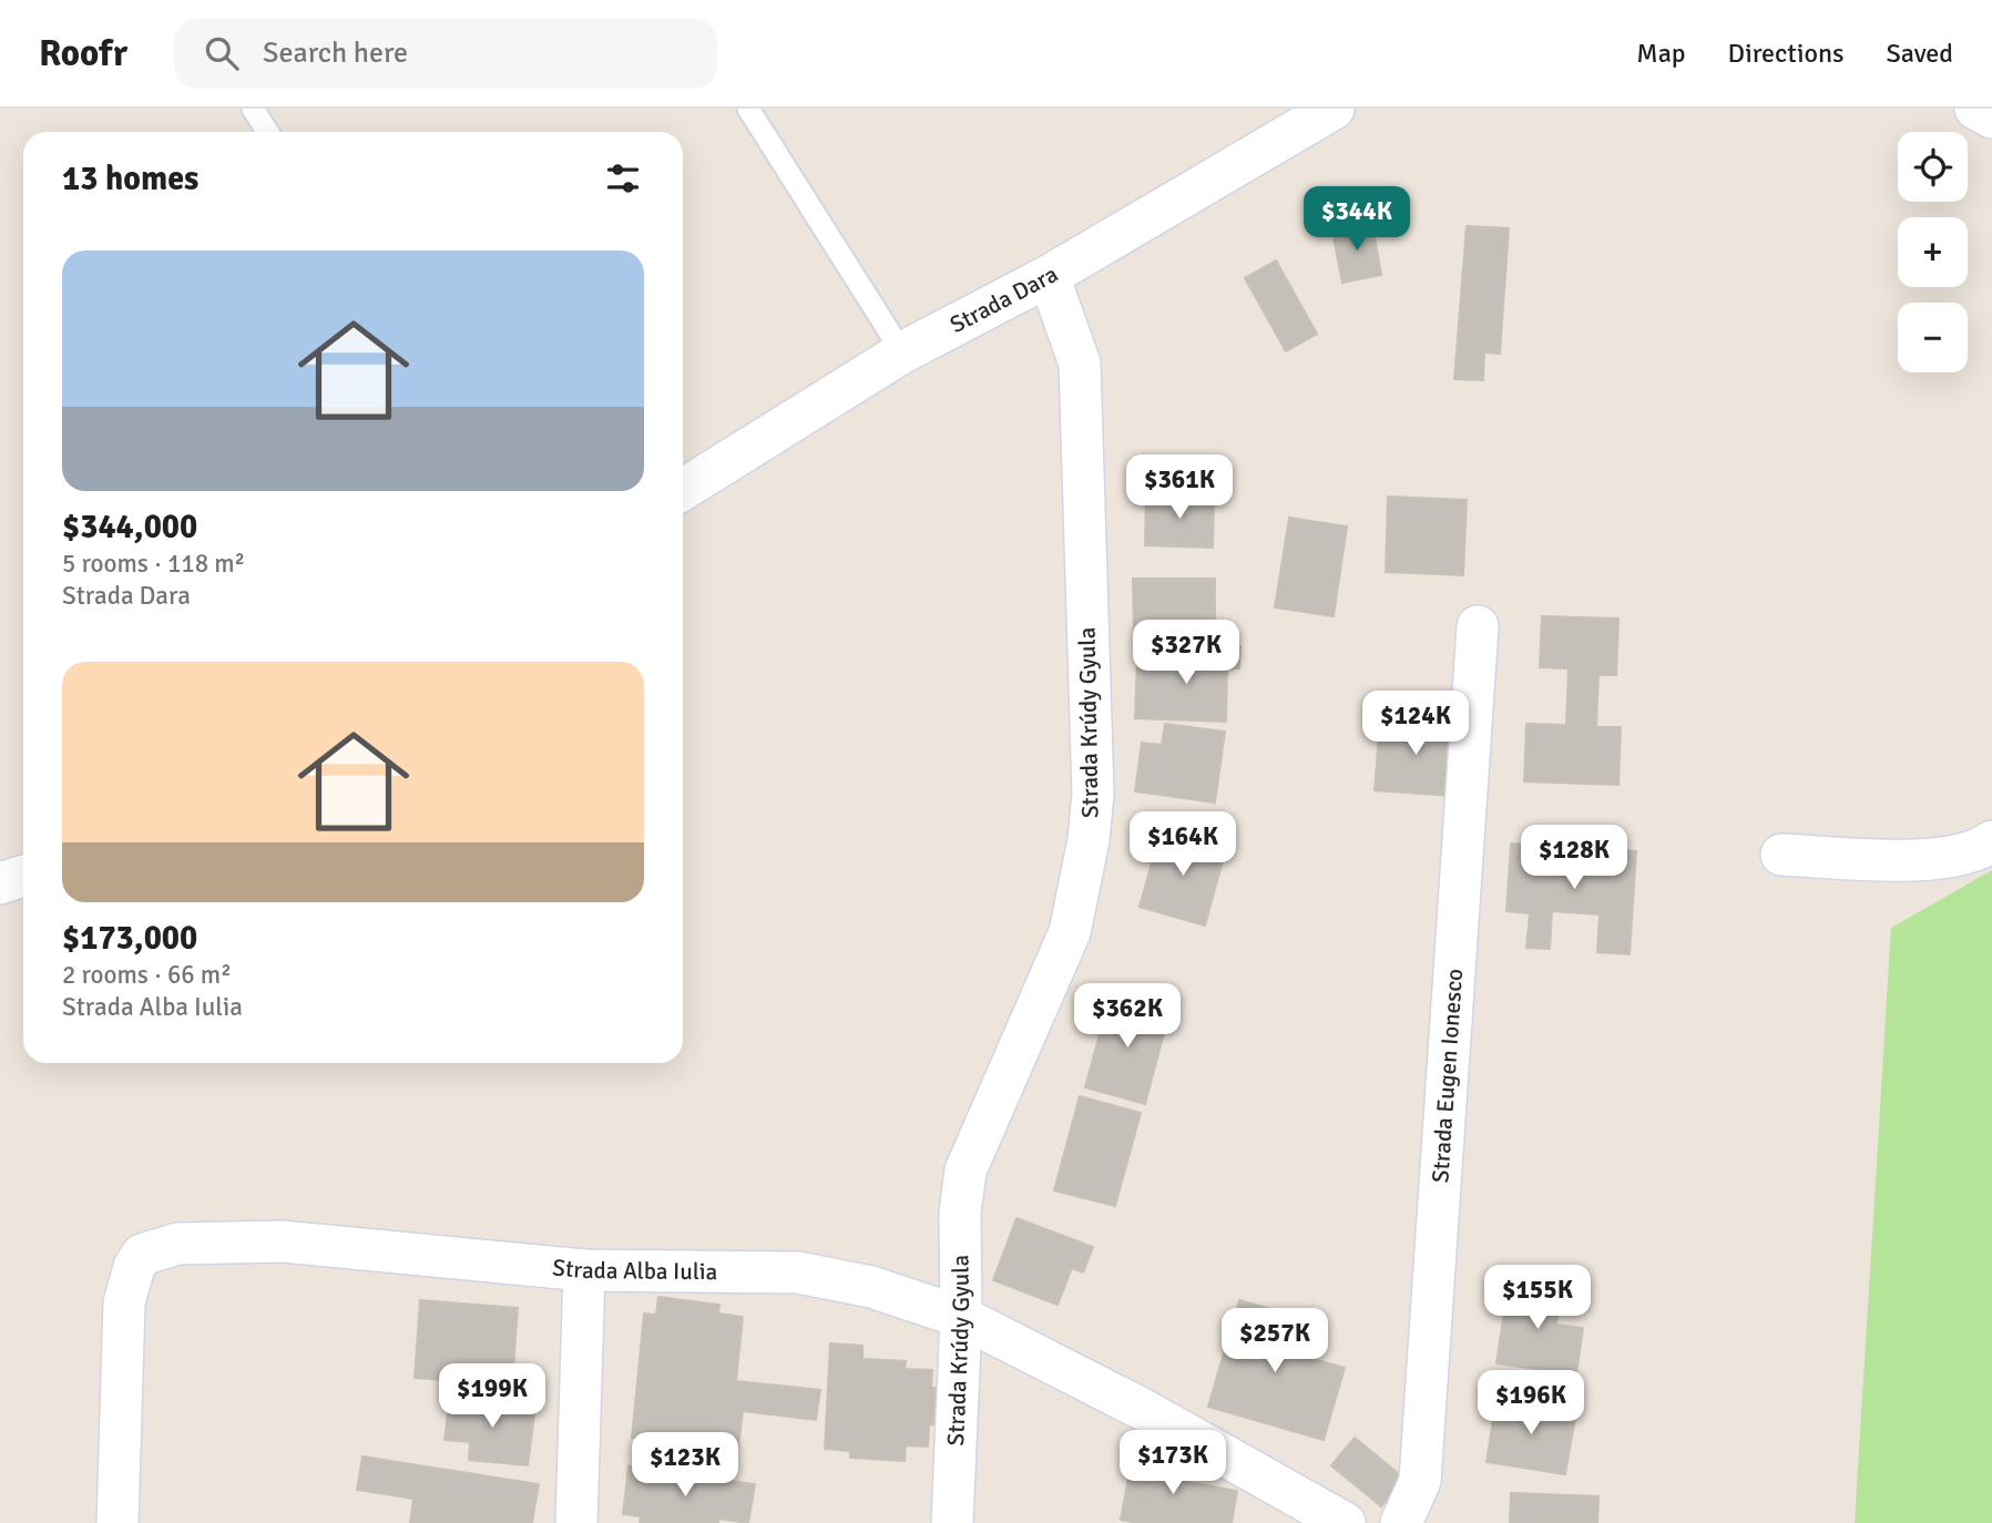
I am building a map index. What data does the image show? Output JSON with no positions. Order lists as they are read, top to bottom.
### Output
{
  "streets": {
    "street": [
      "Strada Dara",
      "Strada Krúdy Gyula",
      "Strada Eugen Ionesco",
      "Strada Alba Iulia"
    ]
  },
  "crossings": [
    ["Strada Dara", "Strada Krúdy Gyula"],
    ["Strada Krúdy Gyula", "Strada Alba Iulia"]
  ],
  "page": {
    "header": "Roofr",
    "search": "Search here",
    "nav": ["Map", "Directions", "Saved"],
    "map_buttons": ["+", "−"],
    "heading": "13 homes",
    "price": [
      "$344K",
      "$361K",
      "$327K",
      "$124K",
      "$164K",
      "$128K",
      "$362K",
      "$155K",
      "$257K",
      "$199K",
      "$196K",
      "$173K",
      "$123K"
    ],
    "list": [
      {
        "name": "$344,000",
        "note": "5 rooms · 118 m² · Strada Dara"
      },
      {
        "name": "$173,000",
        "note": "2 rooms · 66 m² · Strada Alba Iulia"
      }
    ]
  }
}
